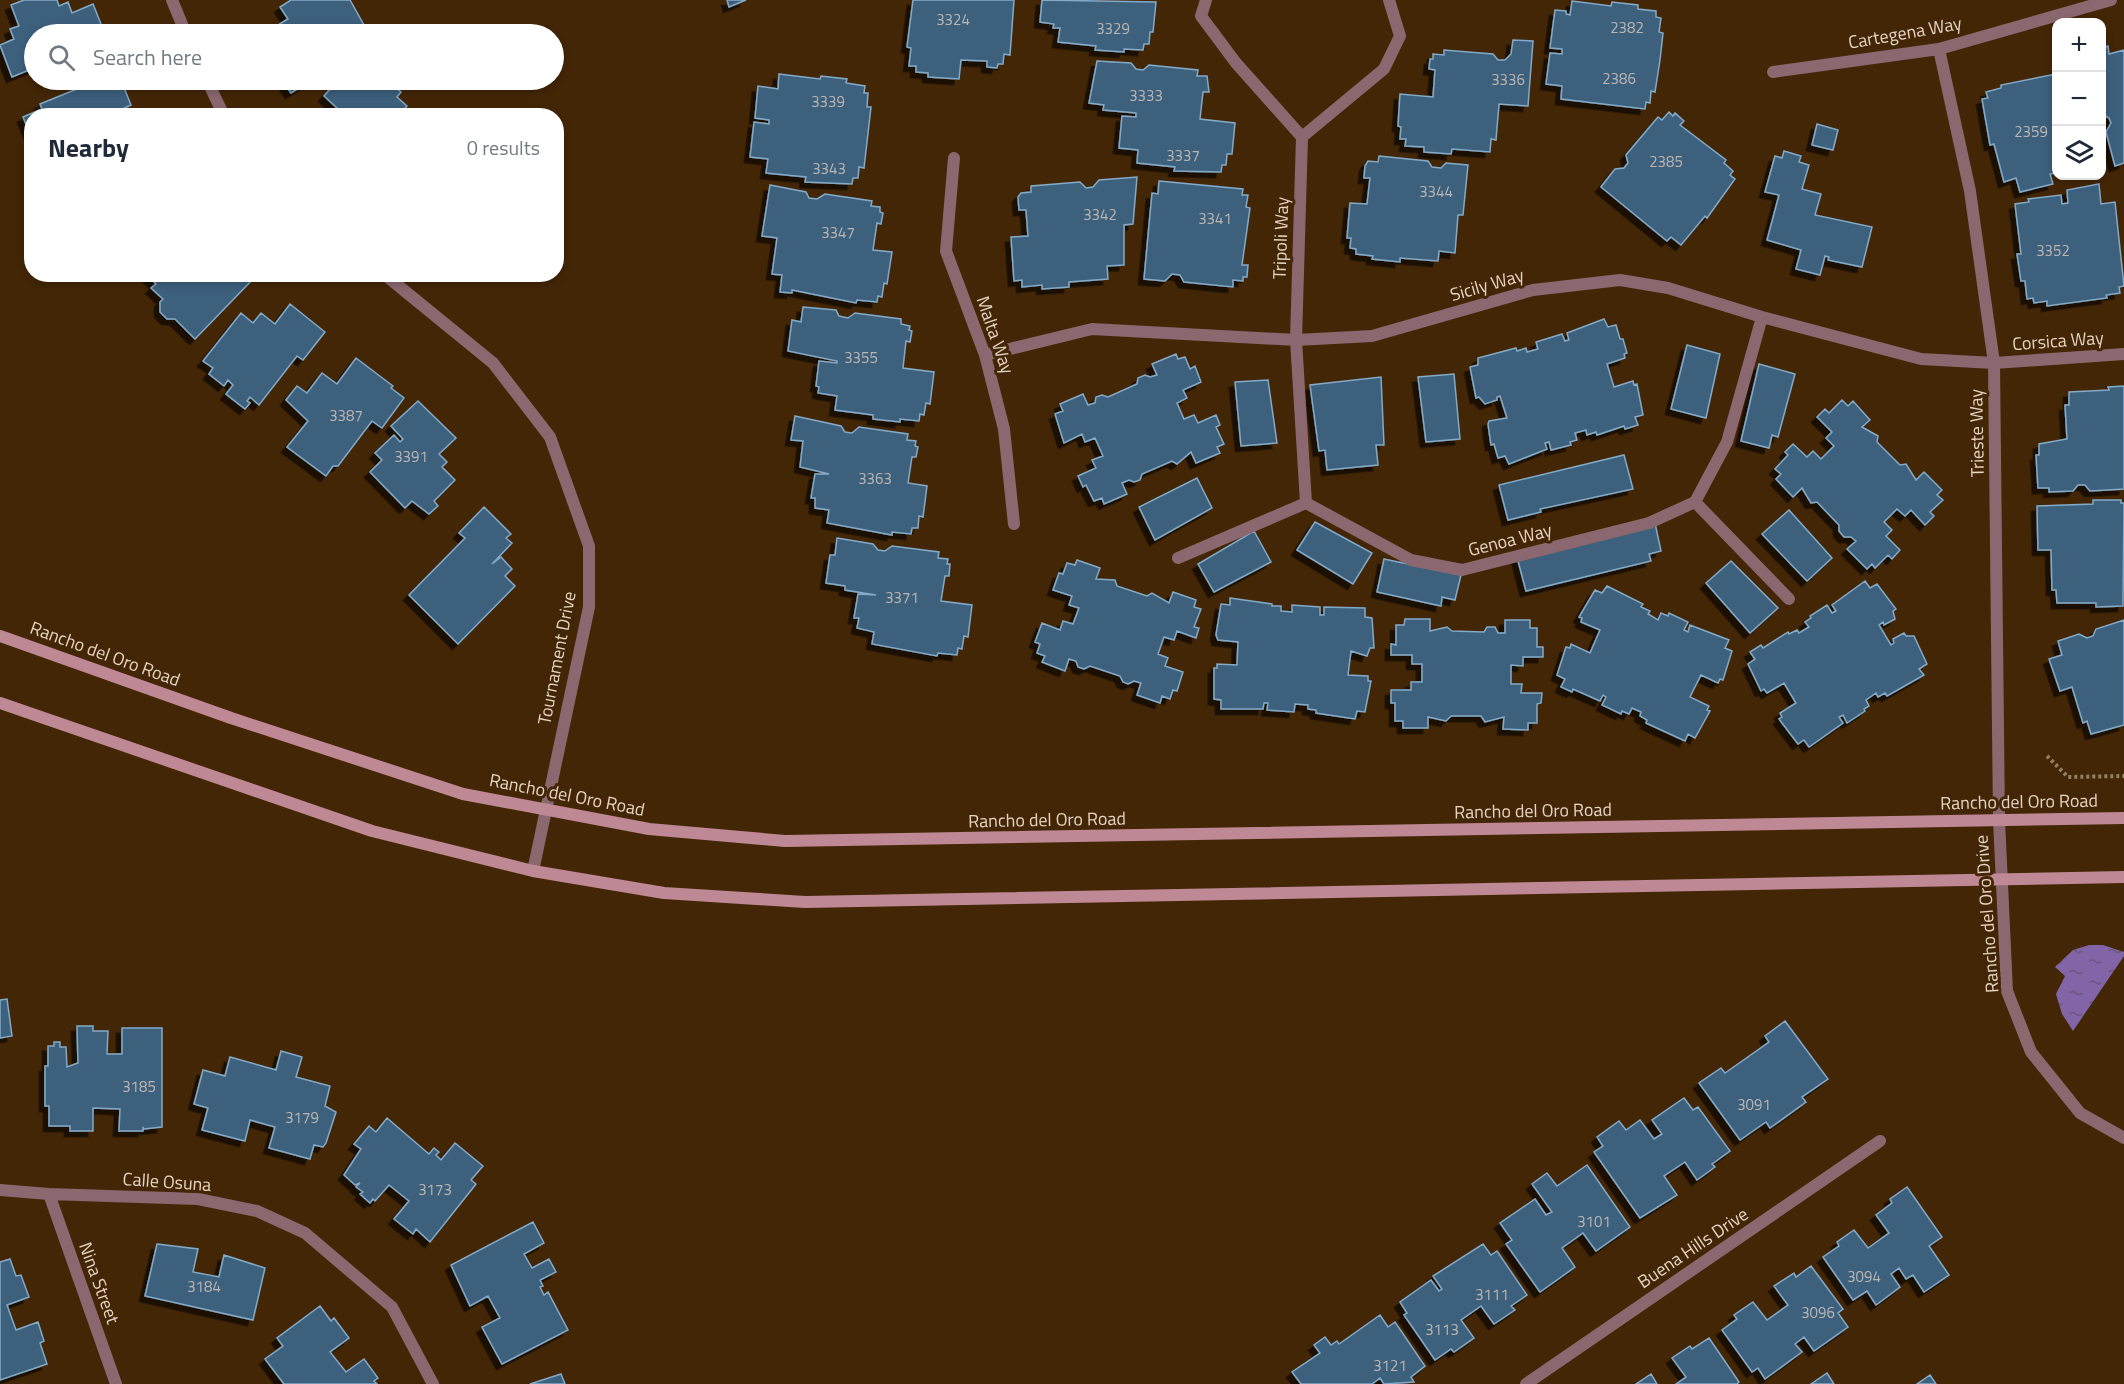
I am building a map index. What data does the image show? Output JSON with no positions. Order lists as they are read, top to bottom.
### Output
{
  "streets": {
    "main road": ["Rancho del Oro Road"],
    "street": [
      "Cartegena Way",
      "Tripoli Way",
      "Sicily Way",
      "Malta Way",
      "Corsica Way",
      "Trieste Way",
      "Genoa Way",
      "Tournament Drive",
      "Rancho del Oro Drive",
      "Calle Osuna",
      "Buena Hills Drive",
      "Nina Street"
    ]
  },
  "crossings": [
    ["Cartegena Way", "Trieste Way"],
    ["Tripoli Way", "Sicily Way"],
    ["Sicily Way", "Malta Way"],
    ["Sicily Way", "Corsica Way"],
    ["Sicily Way", "Trieste Way"],
    ["Corsica Way", "Trieste Way"],
    ["Trieste Way", "Rancho del Oro Road"],
    ["Trieste Way", "Rancho del Oro Drive"],
    ["Rancho del Oro Road", "Tournament Drive"],
    ["Rancho del Oro Road", "Rancho del Oro Drive"],
    ["Calle Osuna", "Nina Street"]
  ],
  "house_numbers": [
    "3324",
    "2382",
    "3329",
    "2386",
    "3336",
    "3333",
    "3339",
    "2359",
    "3337",
    "2385",
    "3343",
    "3344",
    "3342",
    "3341",
    "3347",
    "3352",
    "3355",
    "3387",
    "3391",
    "3363",
    "3371",
    "3185",
    "3091",
    "3179",
    "3173",
    "3101",
    "3094",
    "3184",
    "3111",
    "3096",
    "3113",
    "3121"
  ],
  "page": {
    "map_buttons": ["+", "−"],
    "search": "Search here",
    "heading": ["Nearby", "0 results"]
  }
}
